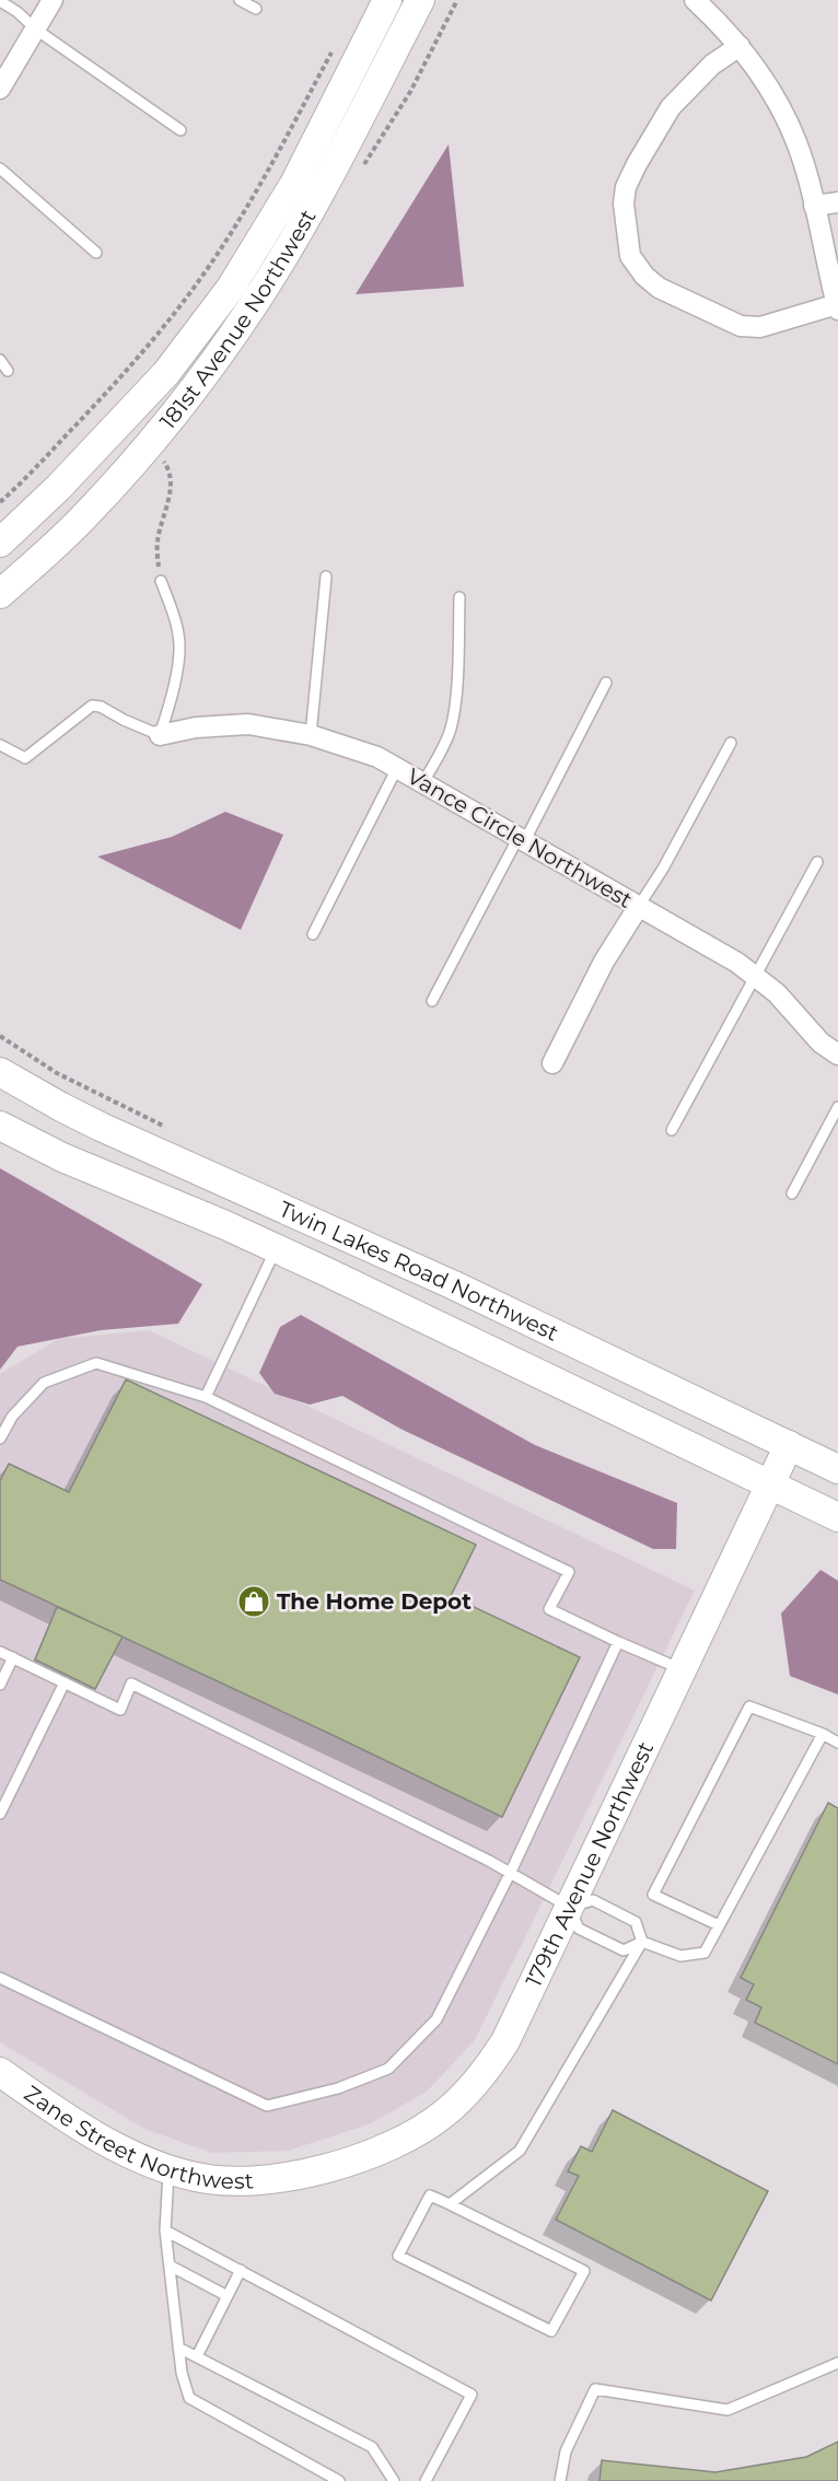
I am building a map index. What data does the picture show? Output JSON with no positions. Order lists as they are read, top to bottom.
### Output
{
  "streets": {
    "street": [
      "181st Avenue Northwest",
      "Vance Circle Northwest",
      "Twin Lakes Road Northwest",
      "179th Avenue Northwest",
      "Zane Street Northwest"
    ]
  },
  "crossings": [
    ["Twin Lakes Road Northwest", "179th Avenue Northwest"],
    ["179th Avenue Northwest", "Zane Street Northwest"]
  ],
  "places": {
    "shop": ["The Home Depot"]
  }
}
